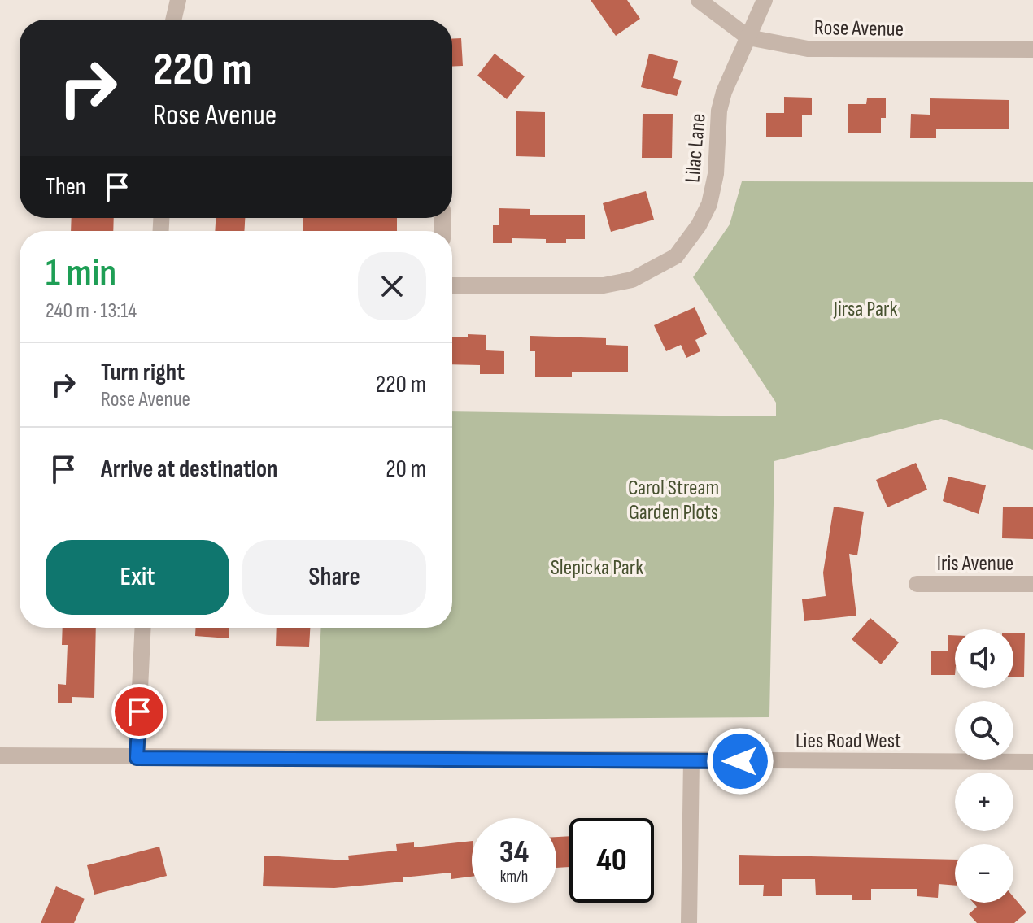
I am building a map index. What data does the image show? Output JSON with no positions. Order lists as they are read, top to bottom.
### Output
{
  "streets": {
    "street": [
      "Rose Avenue",
      "Lilac Lane",
      "Iris Avenue",
      "Lies Road West"
    ]
  },
  "crossings": [
    ["Rose Avenue", "Lilac Lane"]
  ],
  "parks": ["Jirsa Park", "Carol Stream Garden Plots", "Slepicka Park"],
  "page": {
    "turn": ["220 m", "Rose Avenue"],
    "then": "Then",
    "heading": ["1 min", "240 m · 13:14"],
    "list": [
      {
        "name": "Turn right",
        "note": "Rose Avenue",
        "value": "220 m"
      },
      {
        "name": "Arrive at destination",
        "value": "20 m"
      }
    ],
    "buttons": ["Exit", "Share"],
    "map_buttons": ["+", "−"],
    "speed": "34 km/h",
    "limit": "40"
  }
}
